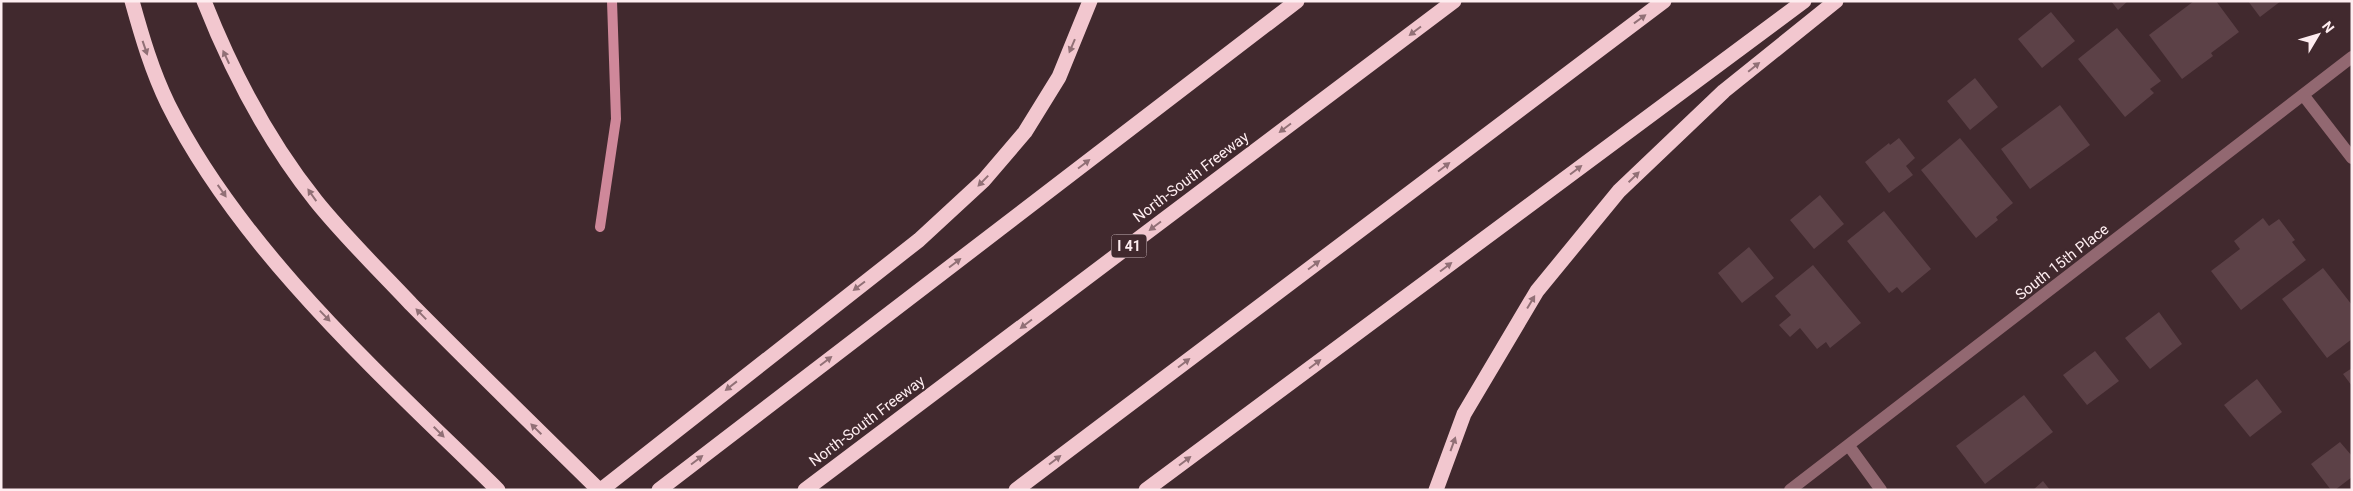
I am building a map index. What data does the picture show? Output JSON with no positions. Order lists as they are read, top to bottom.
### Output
{
  "streets": {
    "highway": ["North-South Freeway", "I 41"],
    "street": ["South 15th Place"]
  },
  "north": "top right"
}
